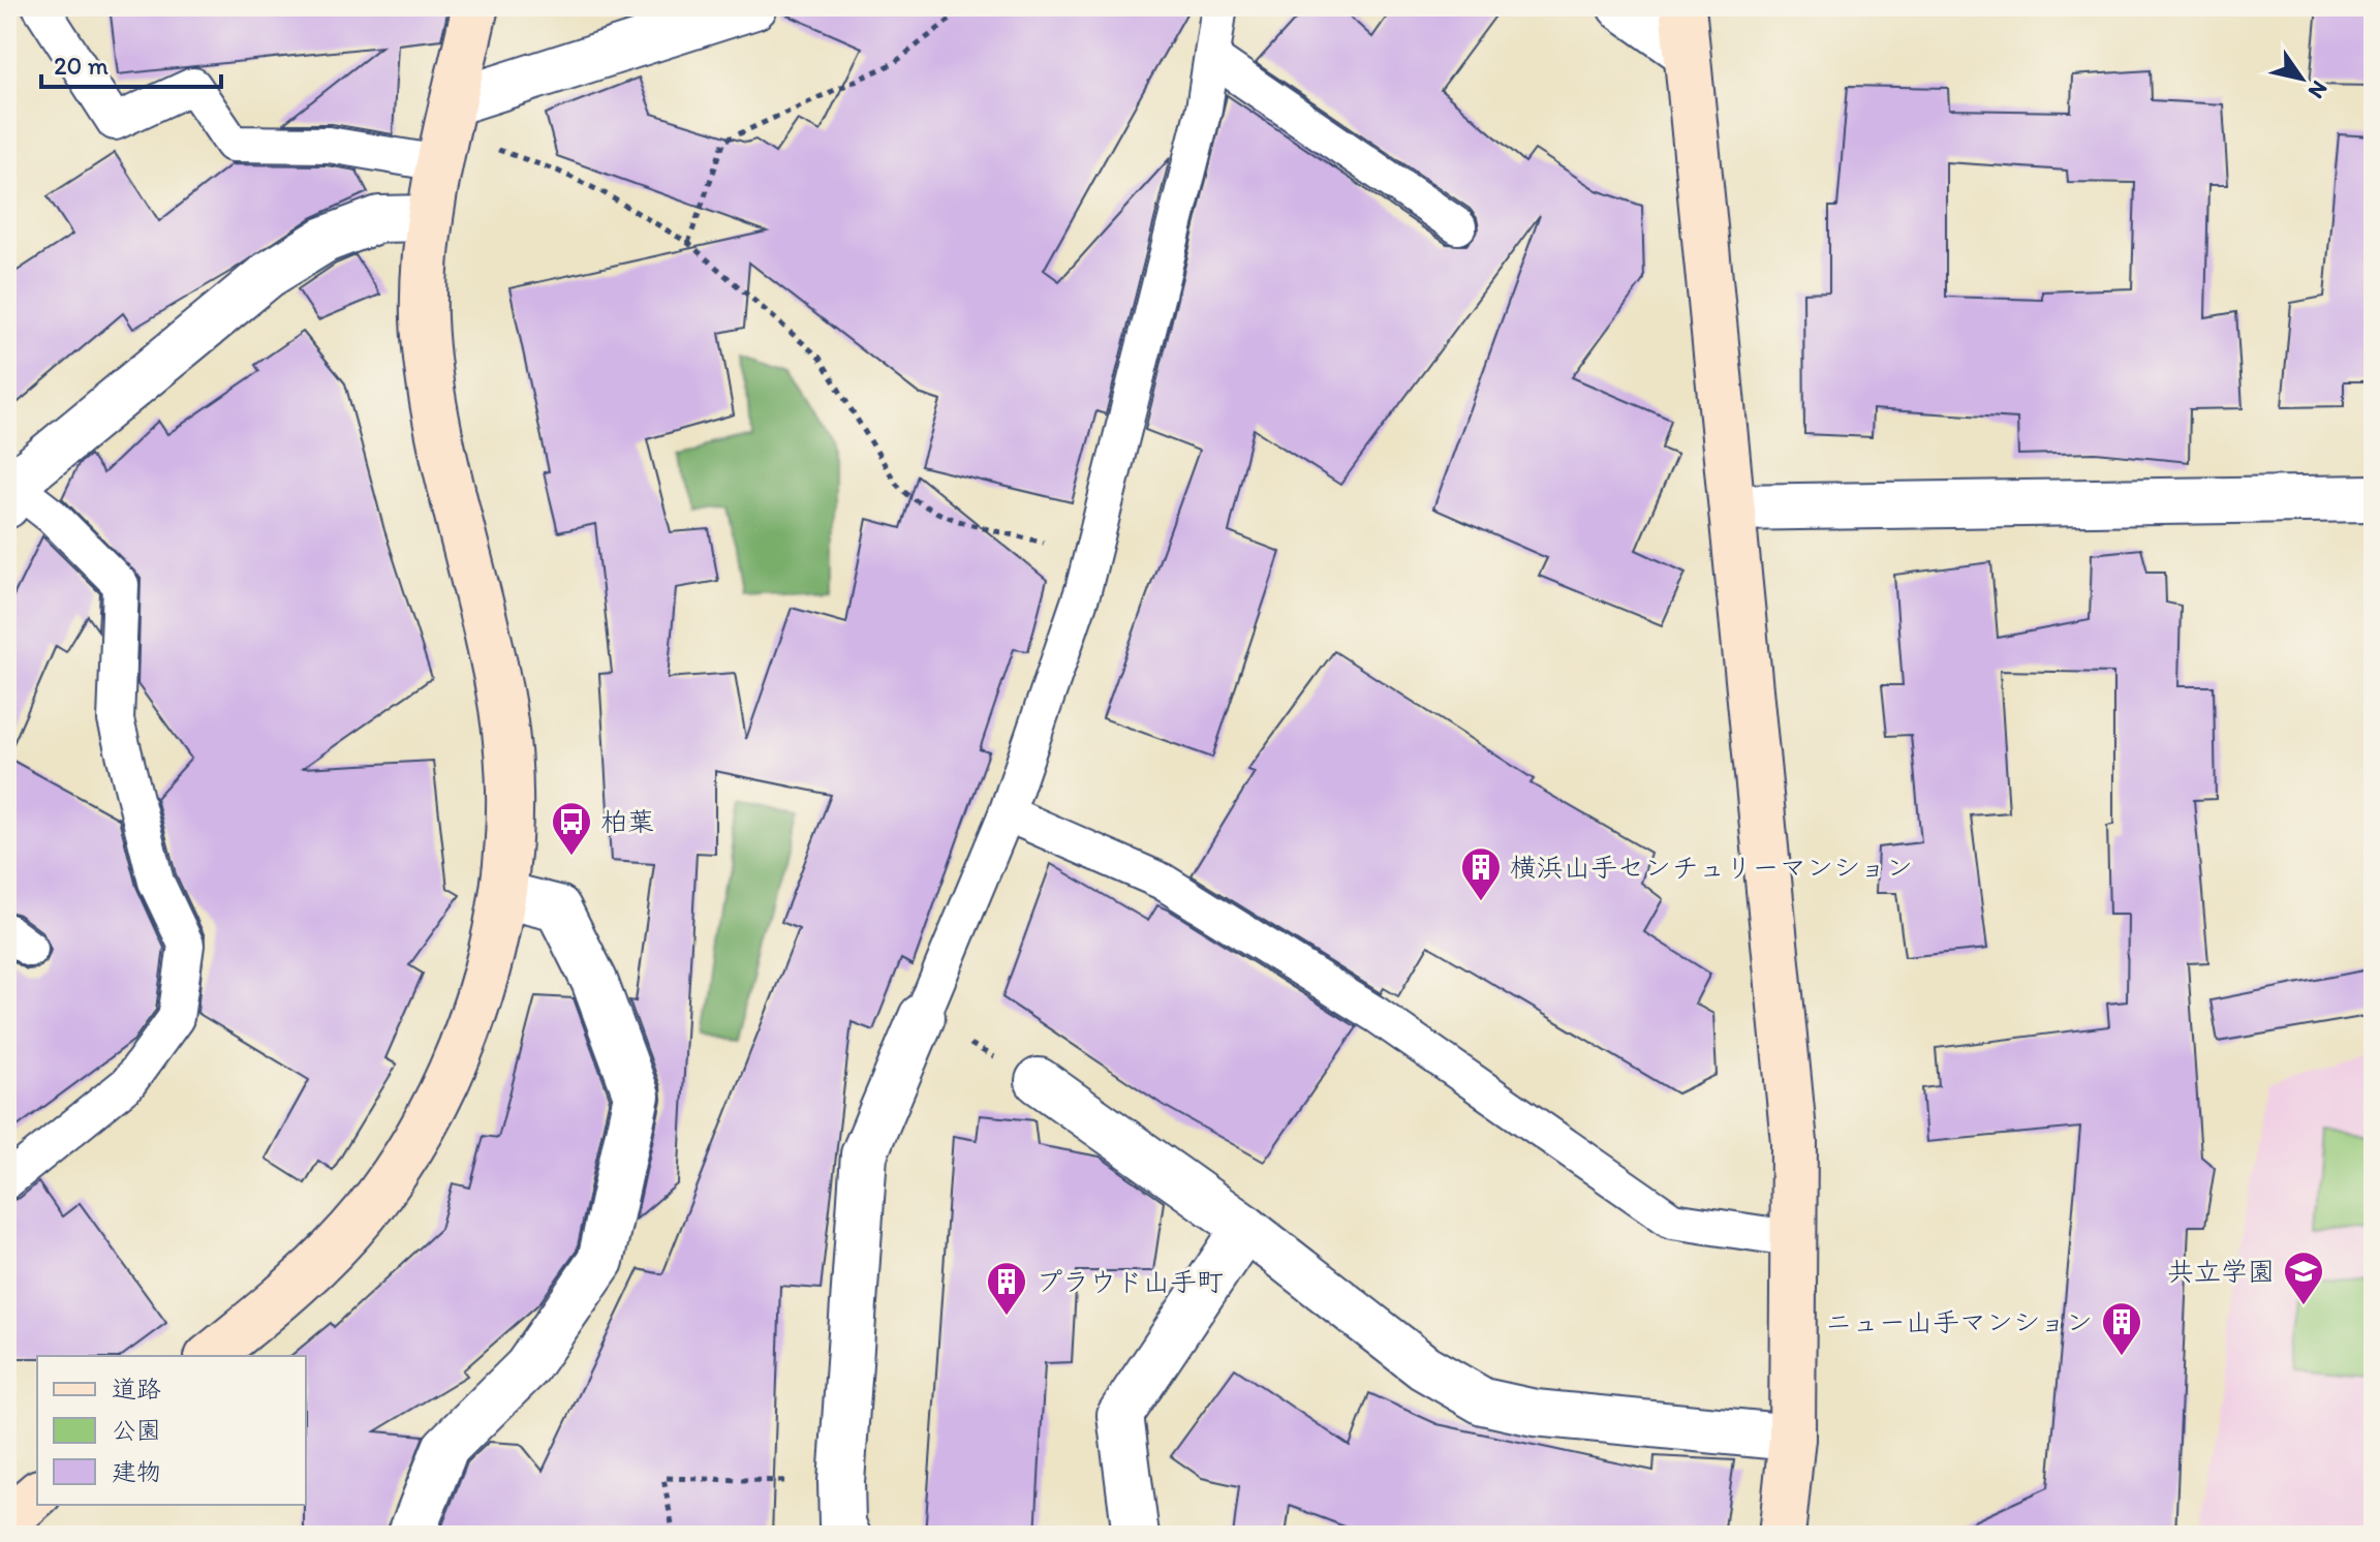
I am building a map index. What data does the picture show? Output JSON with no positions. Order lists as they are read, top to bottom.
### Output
{
  "places": {
    "bus stop": ["柏葉"],
    "building": ["横浜山手センチュリーマンション", "プラウド山手町", "ニュー山手マンション"],
    "school or university": ["共立学園"]
  },
  "legend": ["道路", "公園", "建物"],
  "scale_bar": "20 m",
  "north": "bottom right"
}
